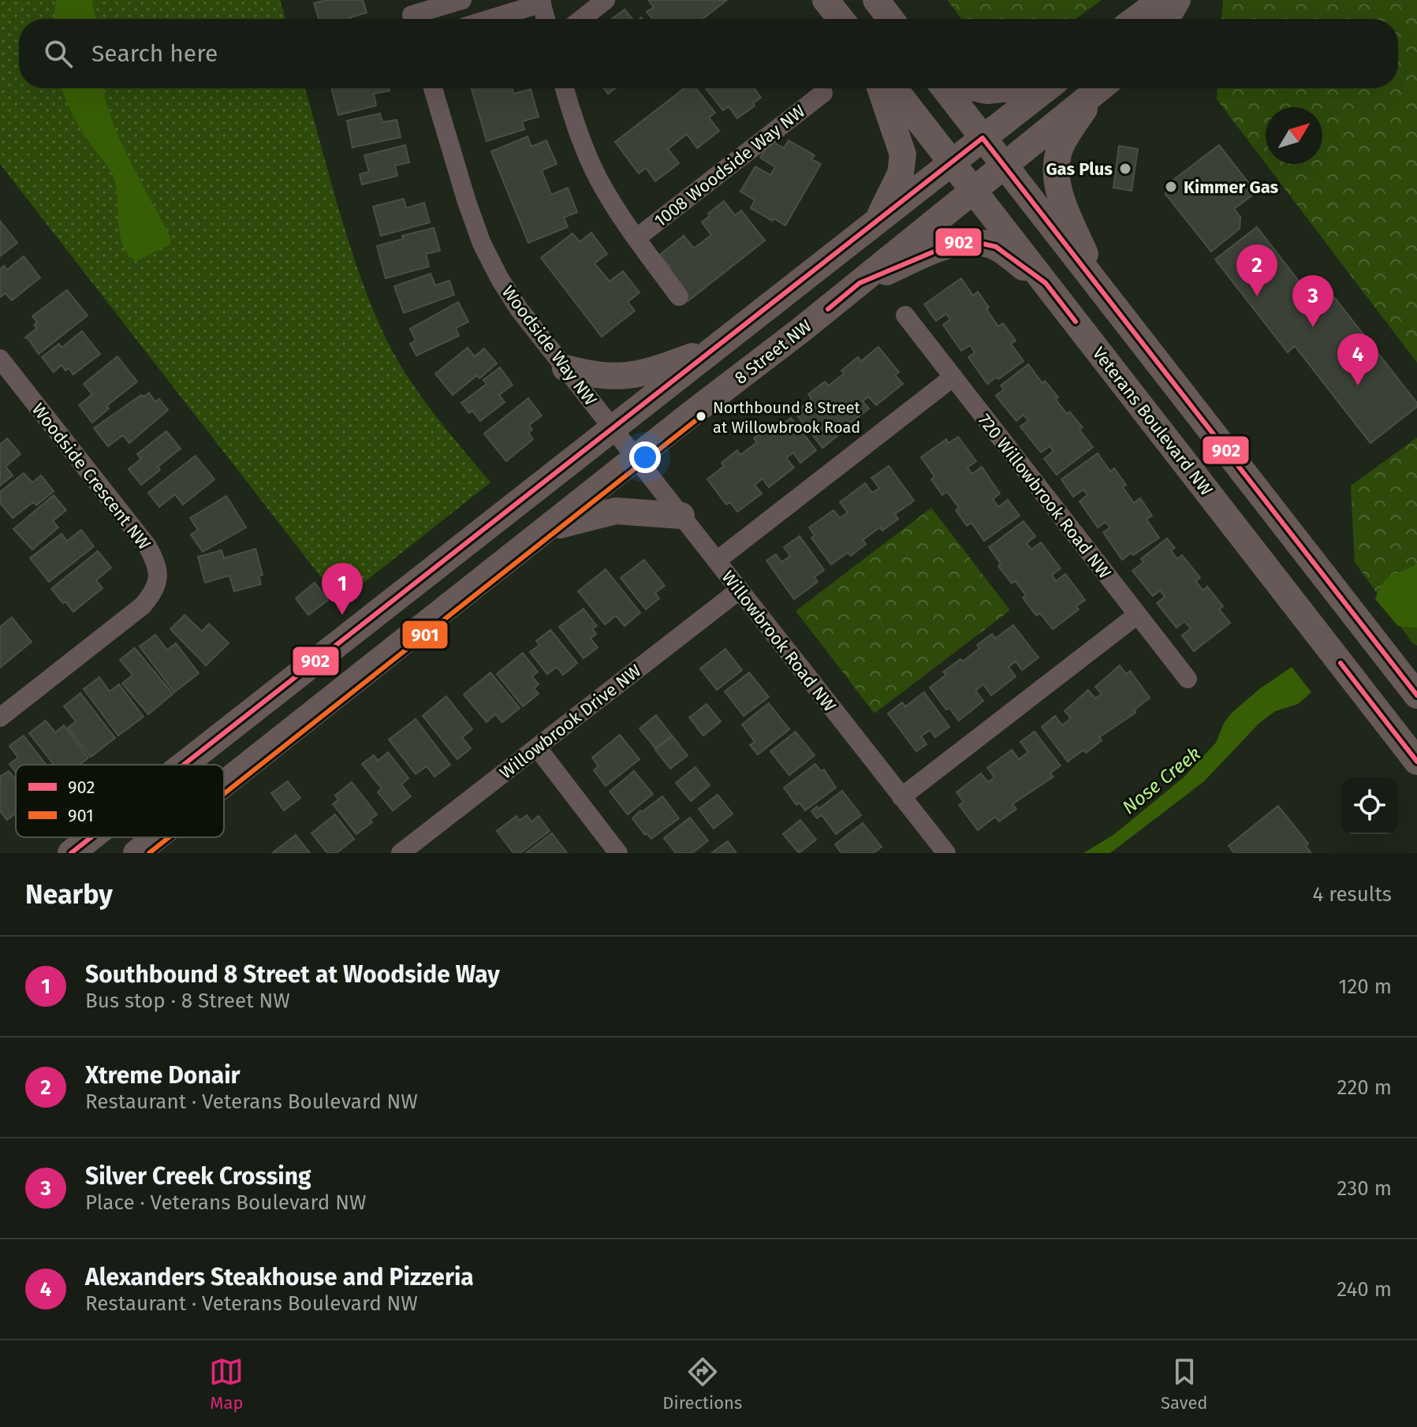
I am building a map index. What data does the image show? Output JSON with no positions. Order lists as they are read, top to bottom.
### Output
{
  "streets": {
    "main road": ["8 Street NW", "Veterans Boulevard NW"],
    "street": [
      "1008 Woodside Way NW",
      "Woodside Way NW",
      "Woodside Crescent NW",
      "720 Willowbrook Road NW",
      "Willowbrook Road NW",
      "Willowbrook Drive NW"
    ]
  },
  "crossings": [
    ["Woodside Way NW", "Willowbrook Road NW"],
    ["8 Street NW", "Veterans Boulevard NW"],
    ["8 Street NW", "Willowbrook Road NW"],
    ["Willowbrook Road NW", "Willowbrook Drive NW"]
  ],
  "water": ["Nose Creek"],
  "places": ["Gas Plus", "Kimmer Gas", "Northbound 8 Street at Willowbrook Road"],
  "lines": ["transit line 902", "transit line 901"],
  "legend": ["902", "901"],
  "north": "top right",
  "page": {
    "search": "Search here",
    "pins": [
      "2",
      "3",
      "4",
      "1"
    ],
    "heading": ["Nearby", "4 results"],
    "list": [
      {
        "mark": "1",
        "name": "Southbound 8 Street at Woodside Way",
        "note": "Bus stop · 8 Street NW",
        "value": "120 m"
      },
      {
        "mark": "2",
        "name": "Xtreme Donair",
        "note": "Restaurant · Veterans Boulevard NW",
        "value": "220 m"
      },
      {
        "mark": "3",
        "name": "Silver Creek Crossing",
        "note": "Place · Veterans Boulevard NW",
        "value": "230 m"
      },
      {
        "mark": "4",
        "name": "Alexanders Steakhouse and Pizzeria",
        "note": "Restaurant · Veterans Boulevard NW",
        "value": "240 m"
      }
    ],
    "nav": ["Map", "Directions", "Saved"]
  }
}
